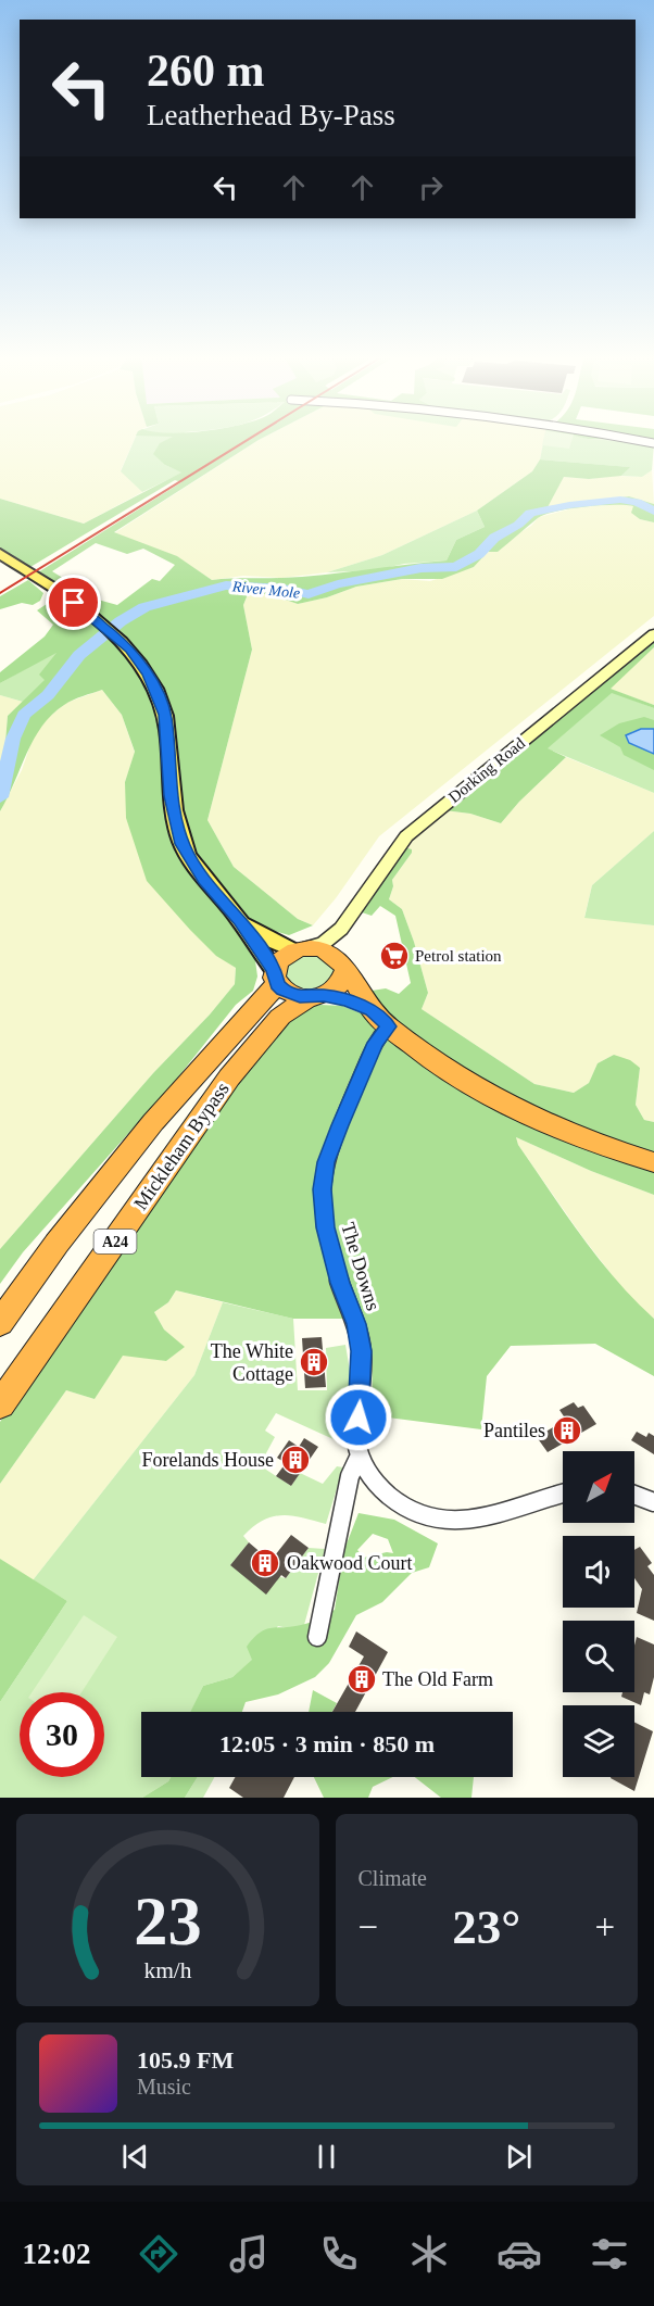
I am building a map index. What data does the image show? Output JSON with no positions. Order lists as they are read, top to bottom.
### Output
{
  "streets": {
    "highway": ["Mickleham Bypass", "A24"],
    "main road": ["Dorking Road"],
    "street": ["The Downs"]
  },
  "crossings": [
    ["Dorking Road", "Mickleham Bypass"]
  ],
  "water": ["River Mole"],
  "places": {
    "supermarket": ["Petrol station"],
    "building": [
      "The White Cottage",
      "Pantiles",
      "Forelands House",
      "Oakwood Court",
      "The Old Farm"
    ]
  },
  "north": "top right",
  "page": {
    "turn": ["260 m", "Leatherhead By-Pass"],
    "limit": "30",
    "trip": "12:05 · 3 min · 850 m",
    "tile": "Climate",
    "heat": ["−", "23°", "+"],
    "song": ["105.9 FM", "Music"],
    "tabs": "12:02",
    "gauge": ["23", "km/h"]
  }
}
